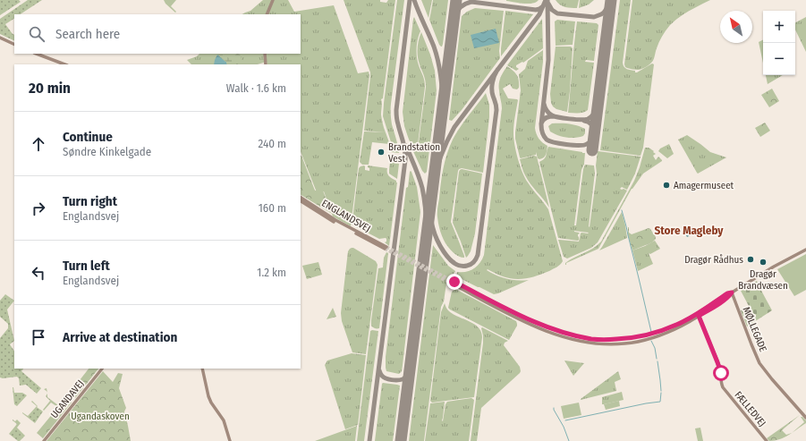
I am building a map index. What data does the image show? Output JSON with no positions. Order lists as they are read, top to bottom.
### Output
{
  "streets": {
    "main road": [
      "ENGLANDSVEJ",
      "MØLLEGADE",
      "UGANDAVEJ",
      "FÆLLEDVEJ"
    ]
  },
  "districts": ["Store Magleby"],
  "parks": ["Ugandaskoven"],
  "places": [
    "Brandstation Vest",
    "Amagermuseet",
    "Dragør Rådhus",
    "Dragør Brandvæsen"
  ],
  "north": "top left",
  "page": {
    "map_buttons": ["+", "−"],
    "search": "Search here",
    "heading": ["20 min", "Walk · 1.6 km"],
    "list": [
      ["Continue", "Søndre Kinkelgade", "240 m"],
      ["Turn right", "Englandsvej", "160 m"],
      ["Turn left", "Englandsvej", "1.2 km"],
      "Arrive at destination"
    ]
  }
}
